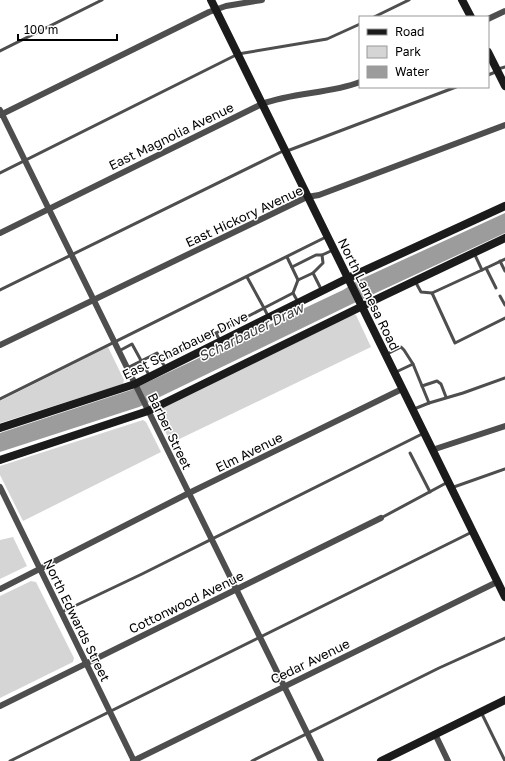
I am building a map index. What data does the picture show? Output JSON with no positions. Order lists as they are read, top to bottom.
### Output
{
  "streets": {
    "main road": ["North Lamesa Road", "East Scharbauer Drive"],
    "street": [
      "East Magnolia Avenue",
      "East Hickory Avenue",
      "Barber Street",
      "Elm Avenue",
      "Cottonwood Avenue",
      "North Edwards Street",
      "Cedar Avenue"
    ]
  },
  "crossings": [
    ["East Magnolia Avenue", "North Lamesa Road"],
    ["East Magnolia Avenue", "Barber Street"],
    ["East Hickory Avenue", "North Lamesa Road"],
    ["East Hickory Avenue", "Barber Street"],
    ["North Lamesa Road", "East Scharbauer Drive"],
    ["North Lamesa Road", "Elm Avenue"],
    ["North Lamesa Road", "Cedar Avenue"],
    ["East Scharbauer Drive", "Barber Street"],
    ["Barber Street", "Elm Avenue"],
    ["Barber Street", "Cottonwood Avenue"],
    ["Barber Street", "Cedar Avenue"],
    ["Elm Avenue", "North Edwards Street"],
    ["Cottonwood Avenue", "North Edwards Street"],
    ["North Edwards Street", "Cedar Avenue"]
  ],
  "water": ["Scharbauer Draw"],
  "legend": ["Road", "Park", "Water"],
  "scale_bar": "100 m"
}
